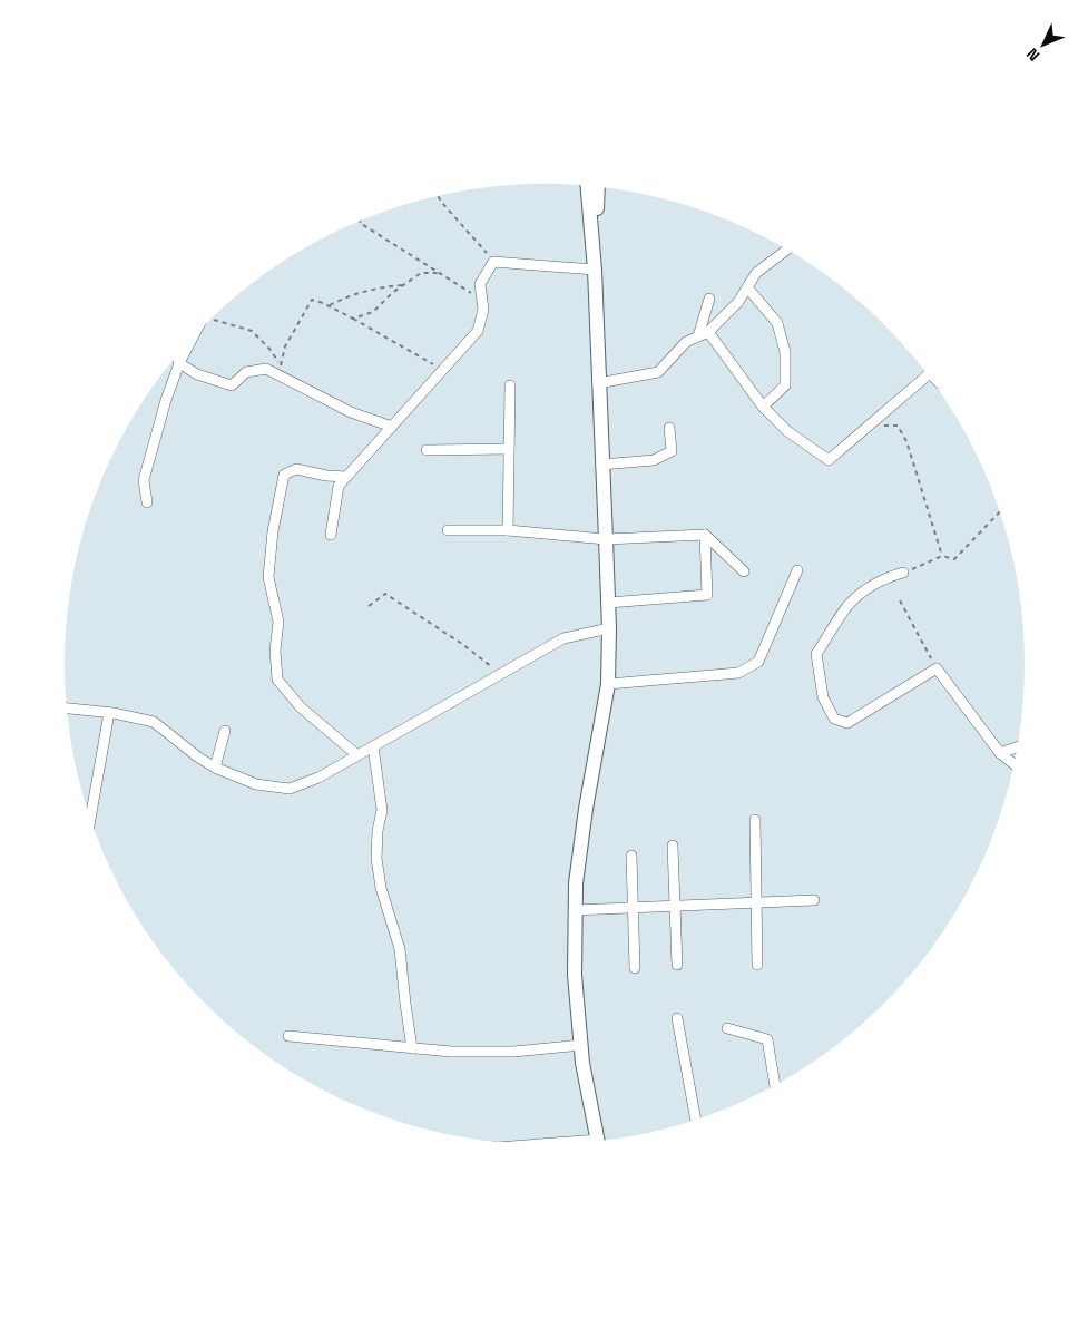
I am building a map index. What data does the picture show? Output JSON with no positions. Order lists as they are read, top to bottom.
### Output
{
  "north": "bottom left"
}
